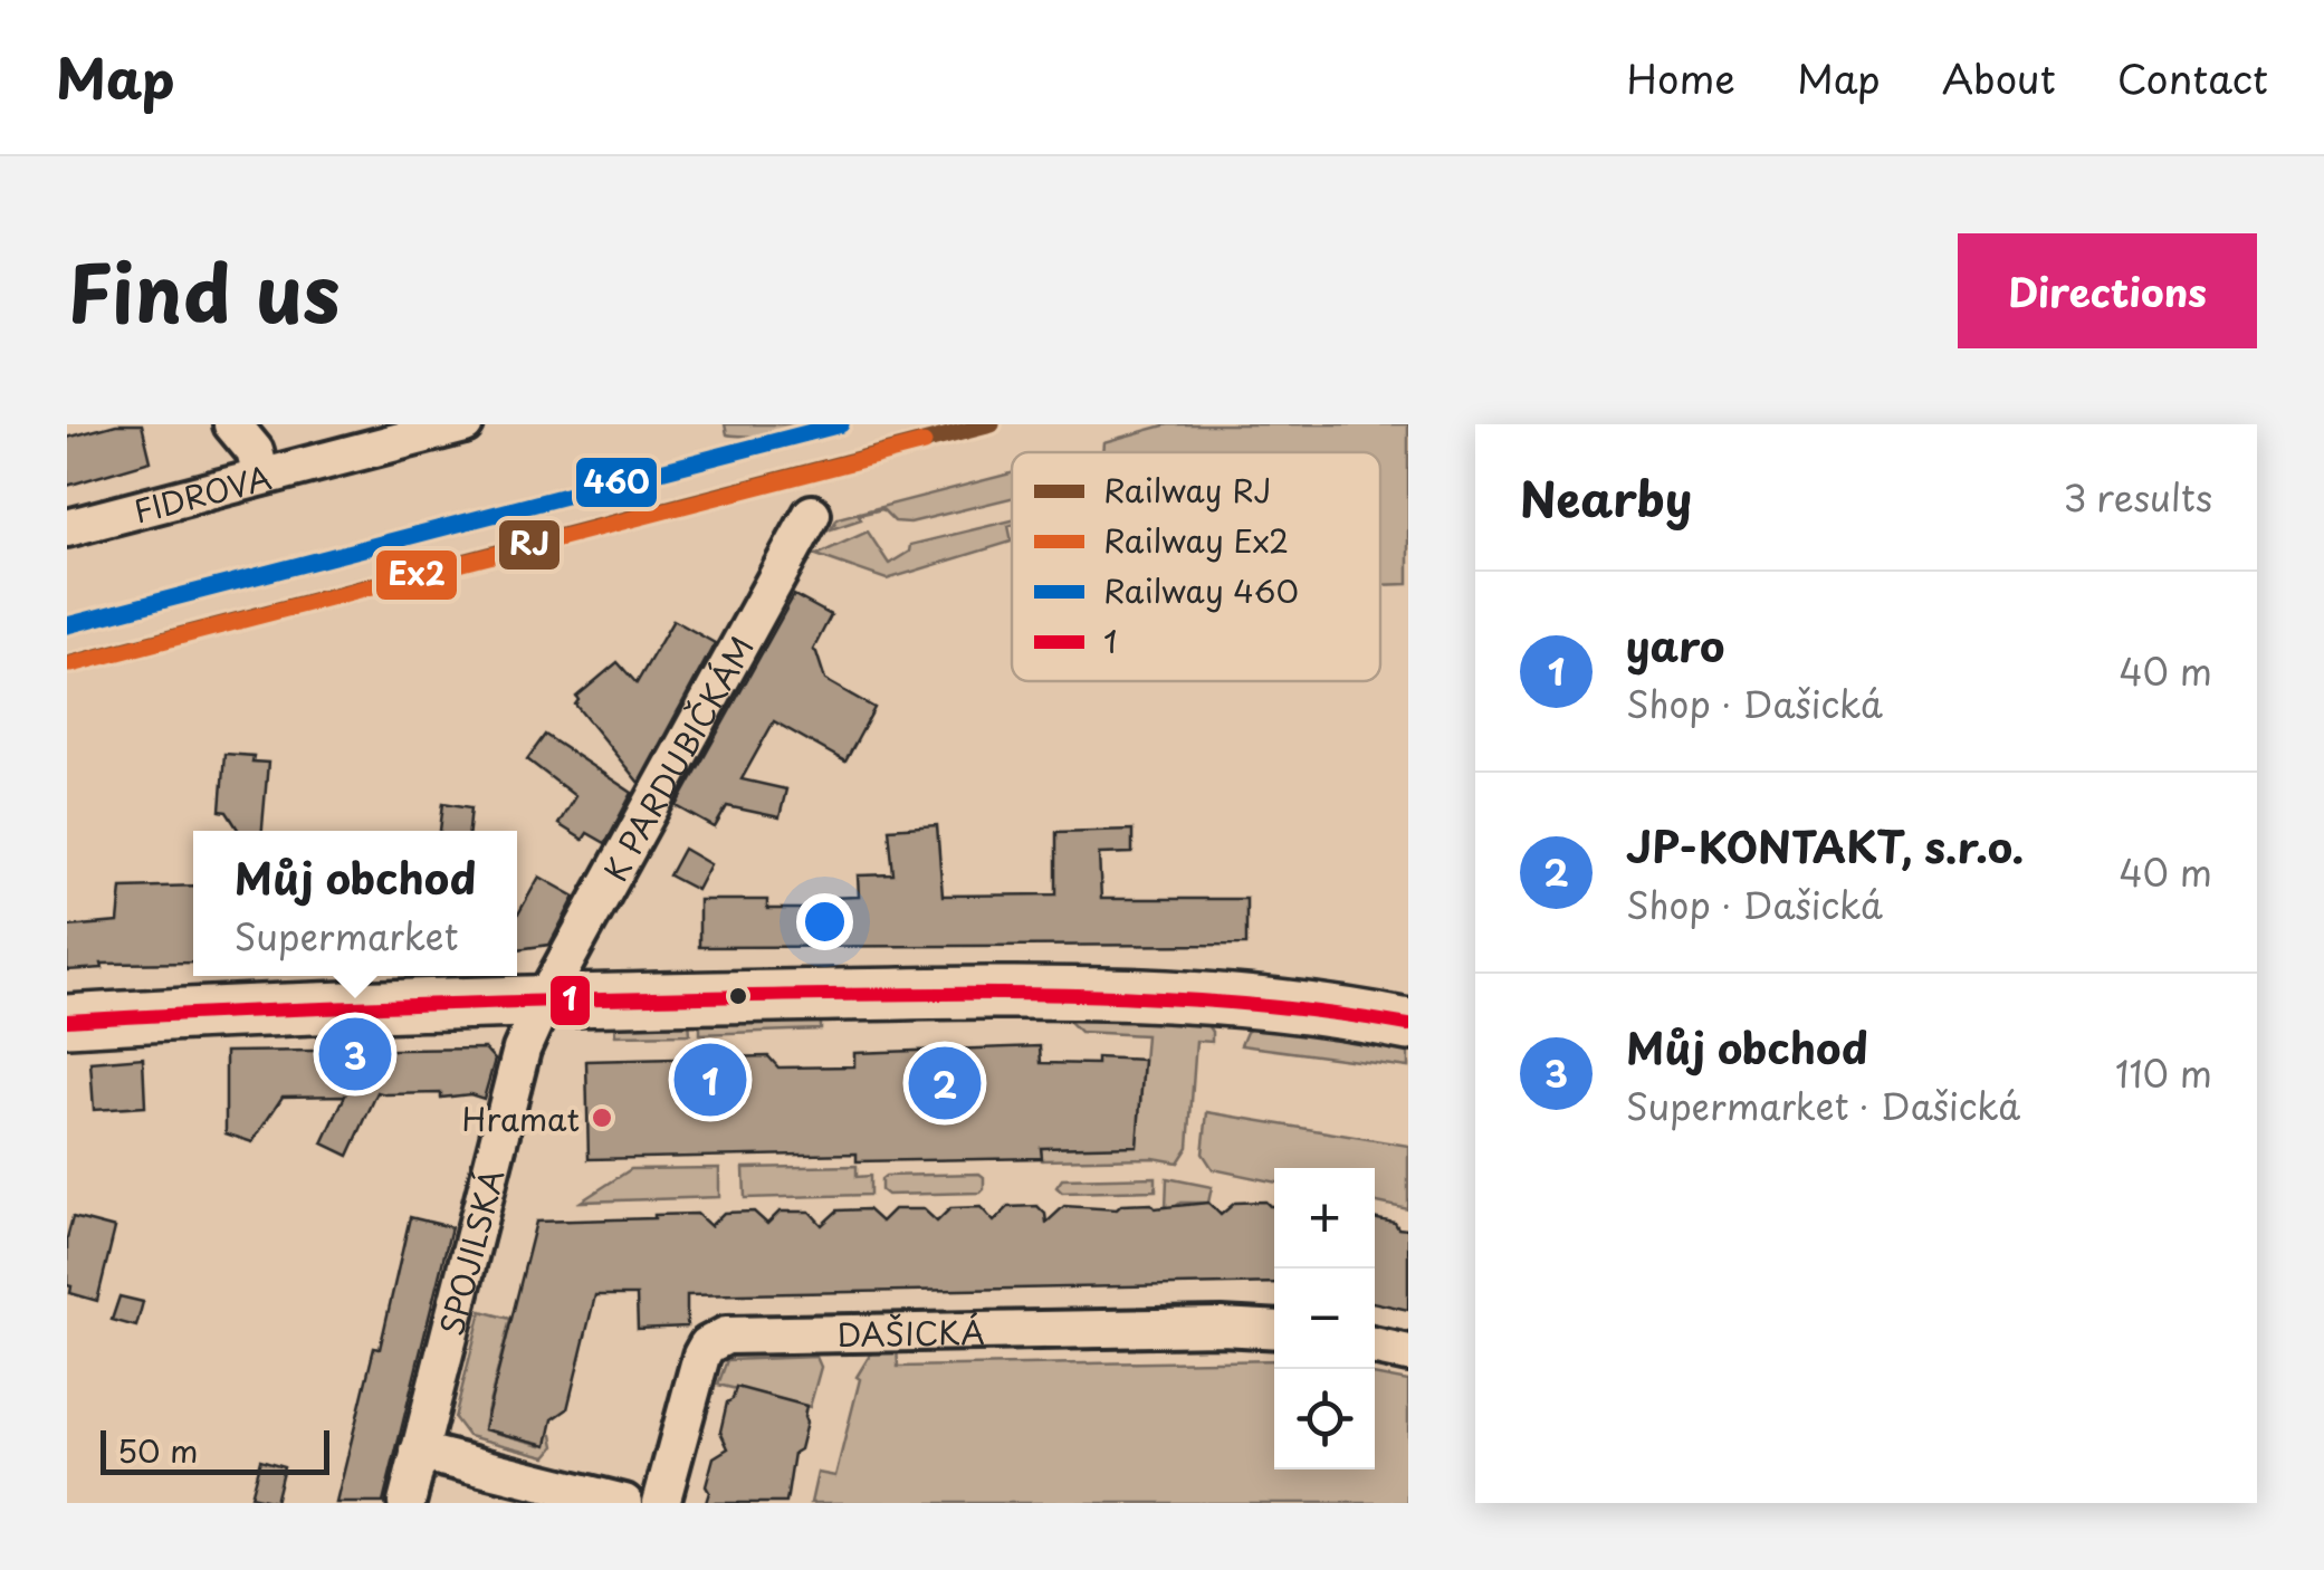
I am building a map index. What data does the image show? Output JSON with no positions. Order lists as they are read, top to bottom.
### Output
{
  "streets": {
    "street": [
      "FIDROVA",
      "K PARDUBIČKÁM",
      "SPOJILSKÁ",
      "DAŠICKÁ"
    ]
  },
  "crossings": [
    ["K PARDUBIČKÁM", "SPOJILSKÁ"]
  ],
  "places": ["Hramat"],
  "lines": [
    "rail line RJ",
    "rail line 460",
    "rail line Ex2",
    "transit line 1"
  ],
  "legend": [
    "Railway RJ",
    "Railway Ex2",
    "Railway 460",
    "1"
  ],
  "scale_bar": "50 m",
  "page": {
    "header": "Map",
    "nav": [
      "Home",
      "Map",
      "About",
      "Contact"
    ],
    "title": "Find us",
    "buttons": "Directions",
    "heading": ["Nearby", "3 results"],
    "list": [
      {
        "mark": "1",
        "name": "yaro",
        "note": "Shop · Dašická",
        "value": "40 m"
      },
      {
        "mark": "2",
        "name": "JP-KONTAKT, s.r.o.",
        "note": "Shop · Dašická",
        "value": "40 m"
      },
      {
        "mark": "3",
        "name": "Můj obchod",
        "note": "Supermarket · Dašická",
        "value": "110 m"
      }
    ],
    "popup": ["Můj obchod", "Supermarket"],
    "pins": ["3", "1", "2"],
    "map_buttons": ["+", "−"],
    "scale": "50 m"
  }
}
